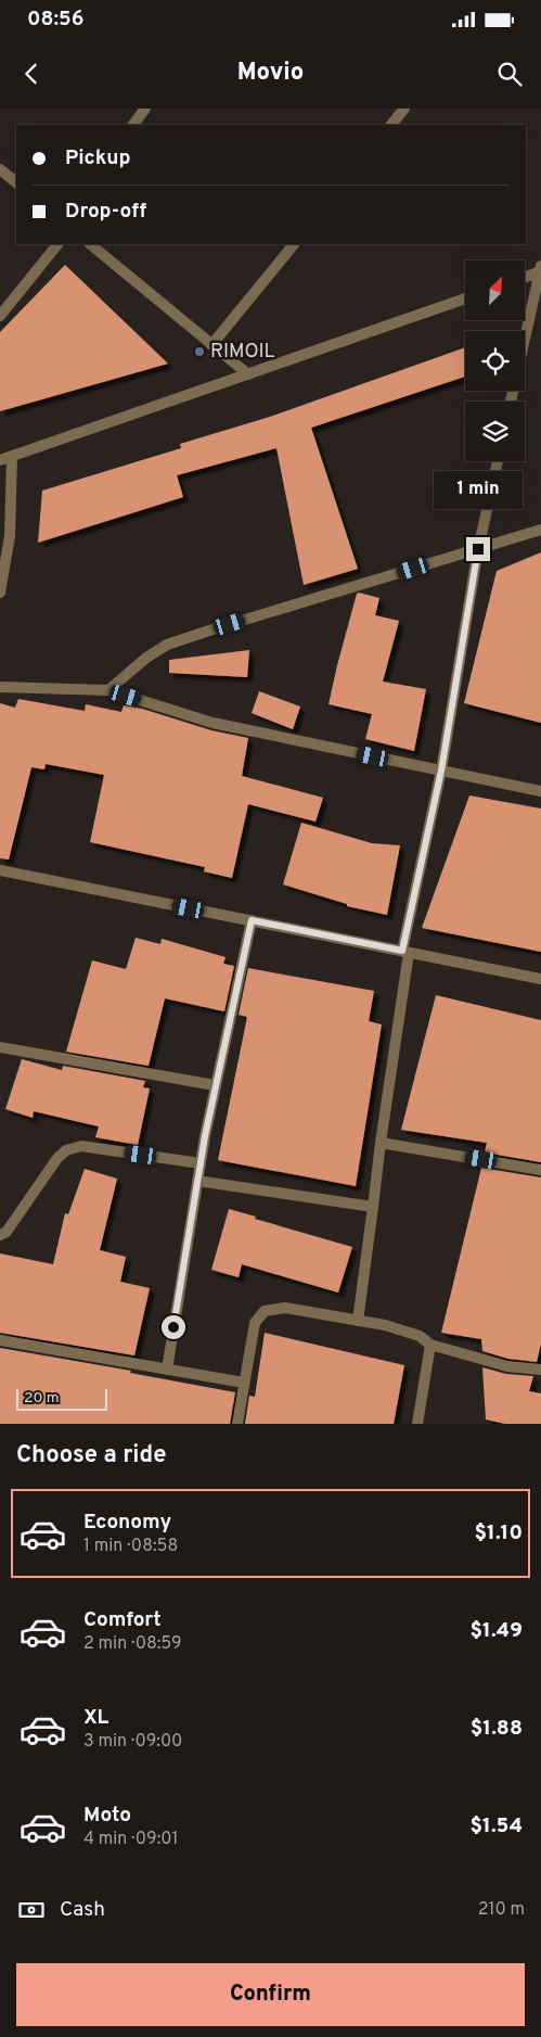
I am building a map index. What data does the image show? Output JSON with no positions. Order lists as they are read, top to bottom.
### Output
{
  "places": ["RIMOIL"],
  "scale_bar": "20 m",
  "north": "top right",
  "page": {
    "status": "08:56",
    "header": "Movio",
    "banner": ["Pickup", "Drop-off"],
    "bubble": "1 min",
    "scale": "20 m",
    "heading": "Choose a ride",
    "list": [
      {
        "name": "Economy",
        "note": "1 min · 08:58",
        "value": "$1.10"
      },
      {
        "name": "Comfort",
        "note": "2 min · 08:59",
        "value": "$1.49"
      },
      {
        "name": "XL",
        "note": "3 min · 09:00",
        "value": "$1.88"
      },
      {
        "name": "Moto",
        "note": "4 min · 09:01",
        "value": "$1.54"
      }
    ],
    "pay": ["Cash", "210 m"],
    "buttons": "Confirm"
  }
}
